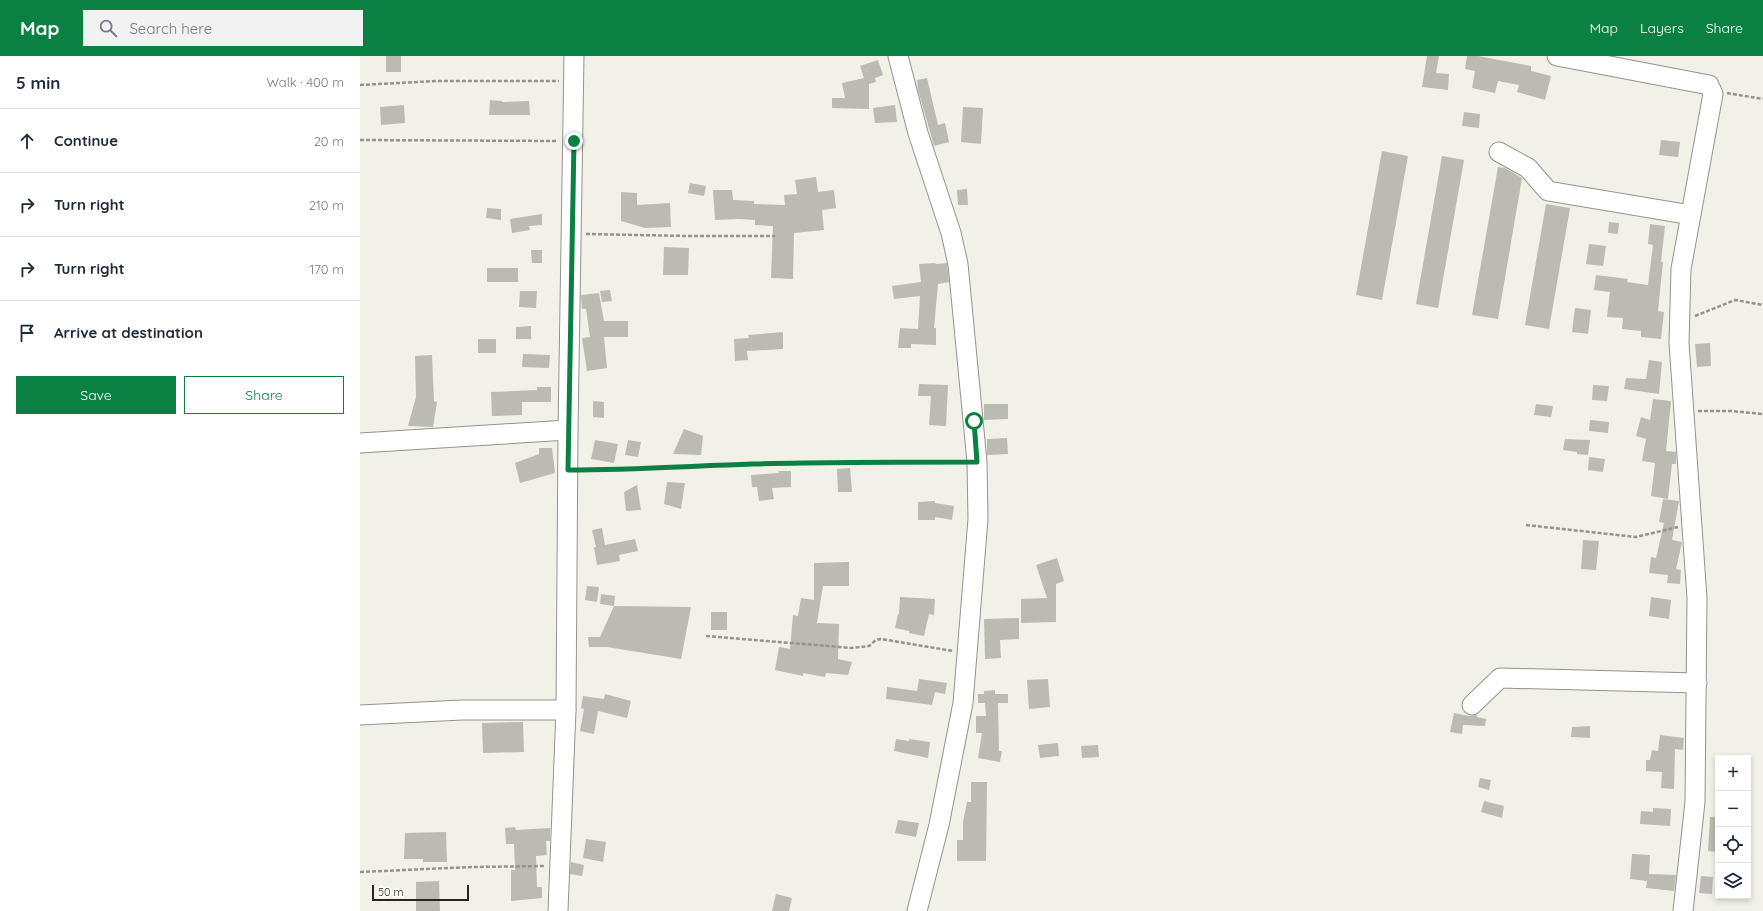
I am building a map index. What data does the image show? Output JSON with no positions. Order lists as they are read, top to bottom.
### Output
{
  "scale_bar": "50 m",
  "page": {
    "header": "Map",
    "search": "Search here",
    "nav": ["Map", "Layers", "Share"],
    "heading": ["5 min", "Walk · 400 m"],
    "list": [
      ["Continue", "20 m"],
      ["Turn right", "210 m"],
      ["Turn right", "170 m"],
      "Arrive at destination"
    ],
    "buttons": ["Save", "Share"],
    "map_buttons": ["+", "−"],
    "scale": "50 m"
  }
}
